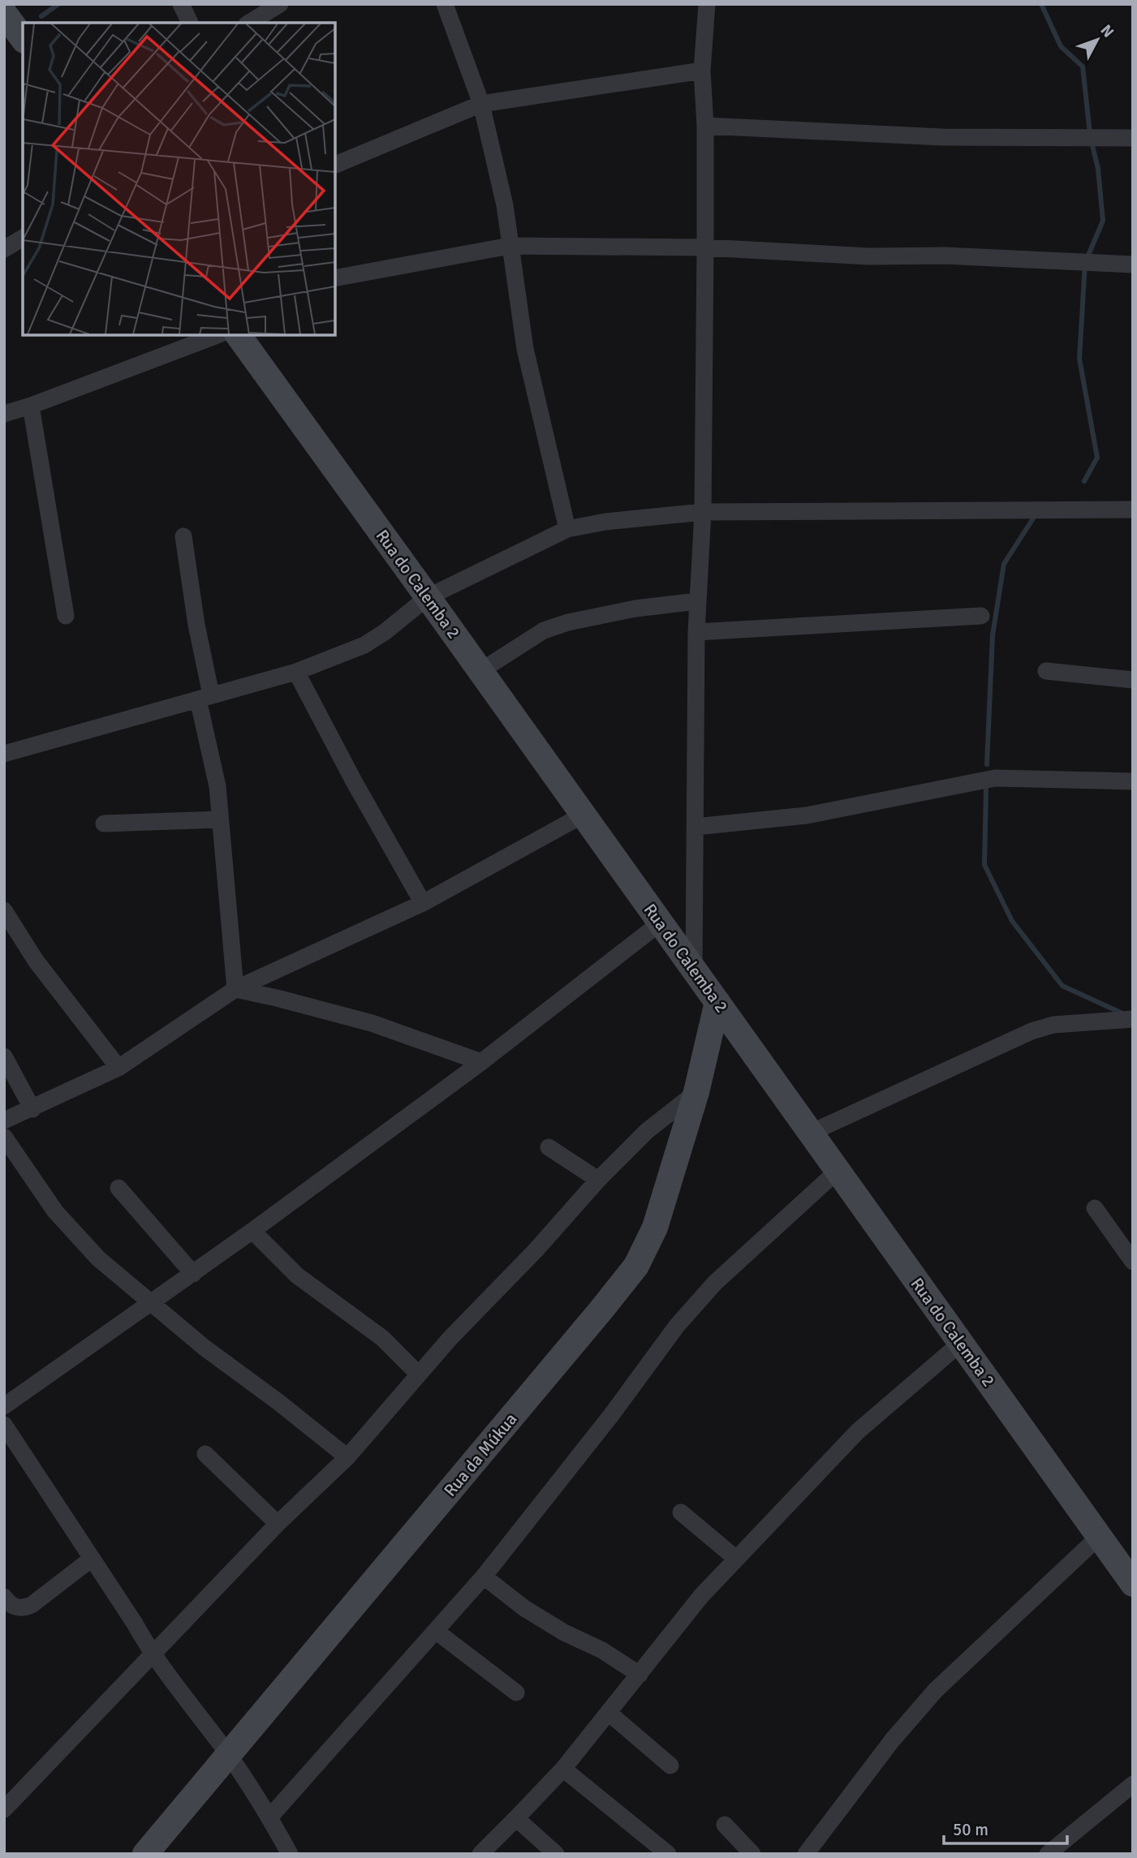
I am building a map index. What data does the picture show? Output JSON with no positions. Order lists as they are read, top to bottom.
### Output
{
  "streets": {
    "main road": ["Rua do Calemba 2", "Rua da Múkua"]
  },
  "crossings": [
    ["Rua do Calemba 2", "Rua da Múkua"]
  ],
  "scale_bar": "50 m",
  "north": "top right"
}
